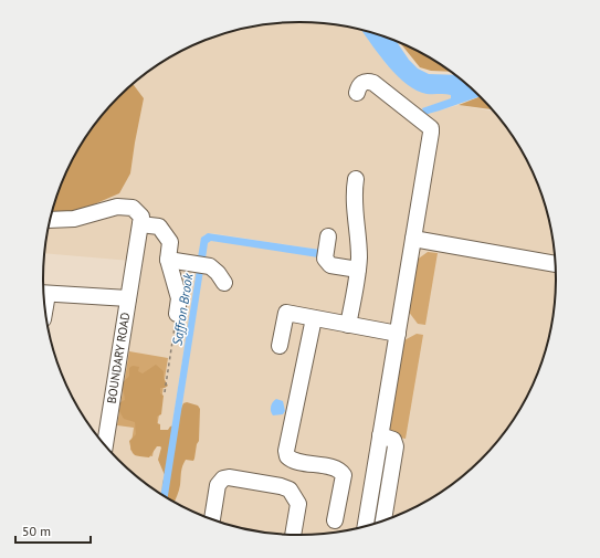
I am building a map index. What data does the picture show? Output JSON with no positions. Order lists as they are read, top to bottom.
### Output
{
  "streets": {
    "street": ["BOUNDARY ROAD"]
  },
  "water": ["Saffron Brook"],
  "scale_bar": "50 m"
}
